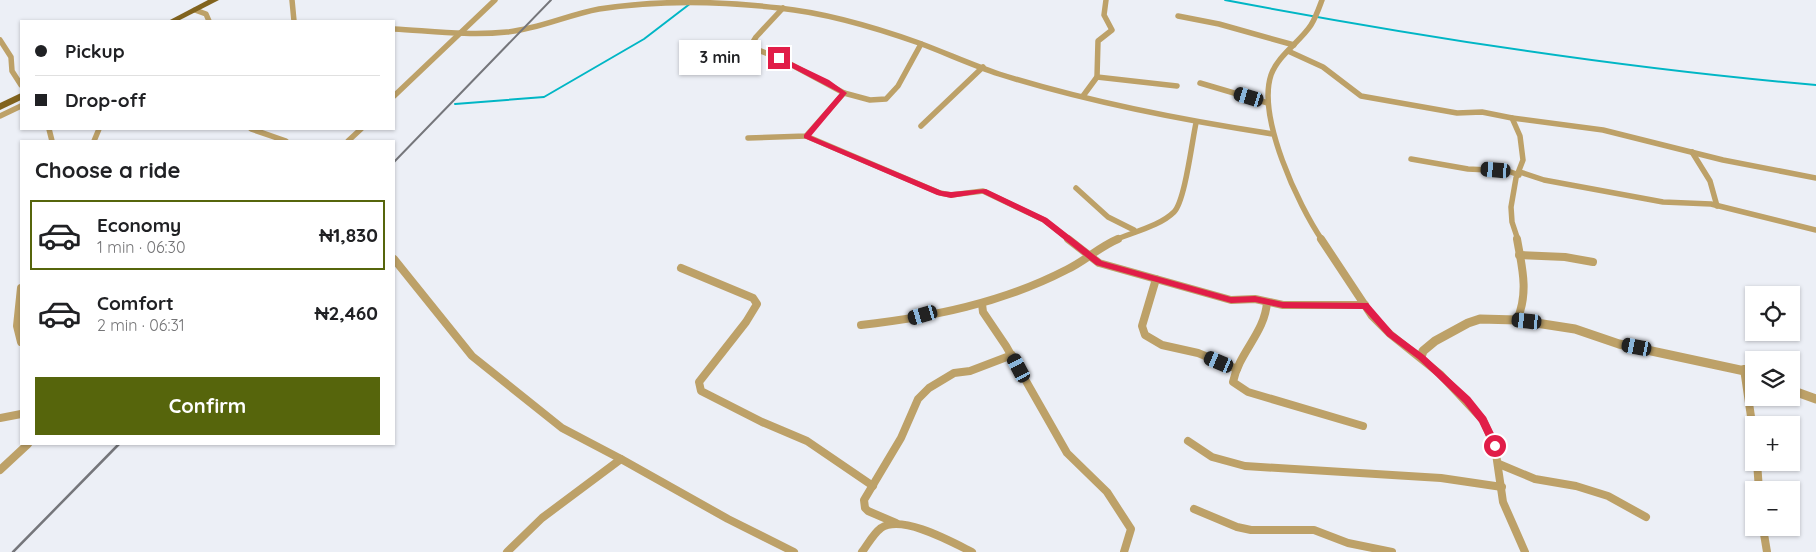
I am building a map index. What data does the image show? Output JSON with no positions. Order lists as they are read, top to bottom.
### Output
{
  "page": {
    "banner": ["Pickup", "Drop-off"],
    "bubble": "3 min",
    "heading": "Choose a ride",
    "list": [
      {
        "name": "Economy",
        "note": "1 min · 06:30",
        "value": "₦1,830"
      },
      {
        "name": "Comfort",
        "note": "2 min · 06:31",
        "value": "₦2,460"
      }
    ],
    "map_buttons": ["+", "−"],
    "buttons": "Confirm"
  }
}
